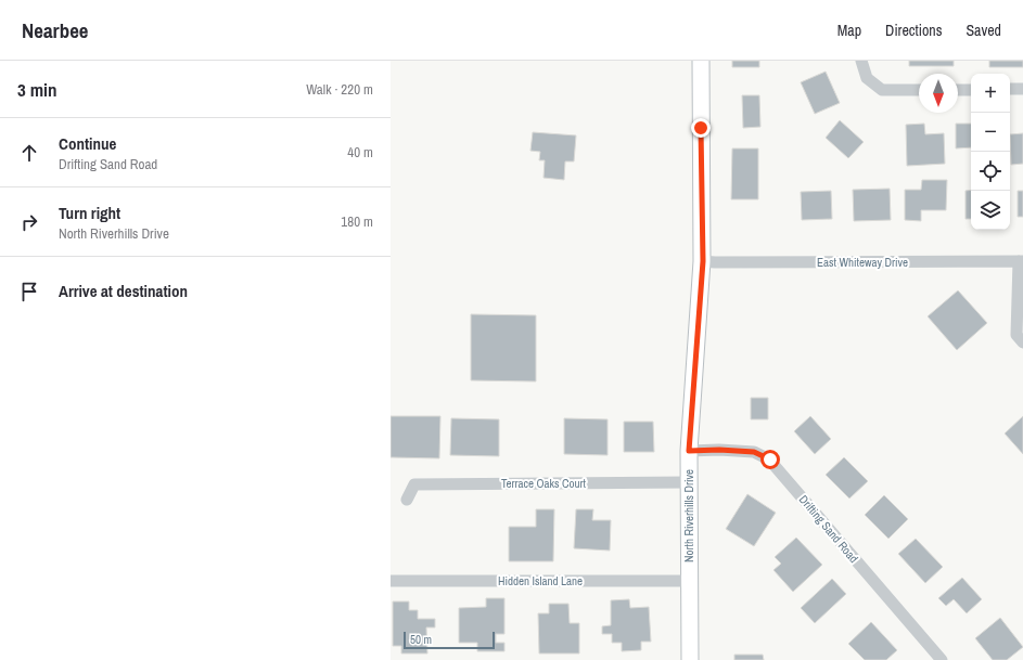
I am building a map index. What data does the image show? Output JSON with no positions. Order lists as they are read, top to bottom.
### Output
{
  "streets": {
    "street": [
      "East Whiteway Drive",
      "Terrace Oaks Court",
      "North Riverhills Drive",
      "Drifting Sand Road",
      "Hidden Island Lane"
    ]
  },
  "crossings": [
    ["East Whiteway Drive", "North Riverhills Drive"],
    ["Terrace Oaks Court", "North Riverhills Drive"],
    ["North Riverhills Drive", "Drifting Sand Road"],
    ["North Riverhills Drive", "Hidden Island Lane"]
  ],
  "scale_bar": "50 m",
  "north": "bottom",
  "page": {
    "header": "Nearbee",
    "nav": ["Map", "Directions", "Saved"],
    "heading": ["3 min", "Walk · 220 m"],
    "map_buttons": ["+", "−"],
    "list": [
      ["Continue", "Drifting Sand Road", "40 m"],
      ["Turn right", "North Riverhills Drive", "180 m"],
      "Arrive at destination"
    ],
    "scale": "50 m"
  }
}
